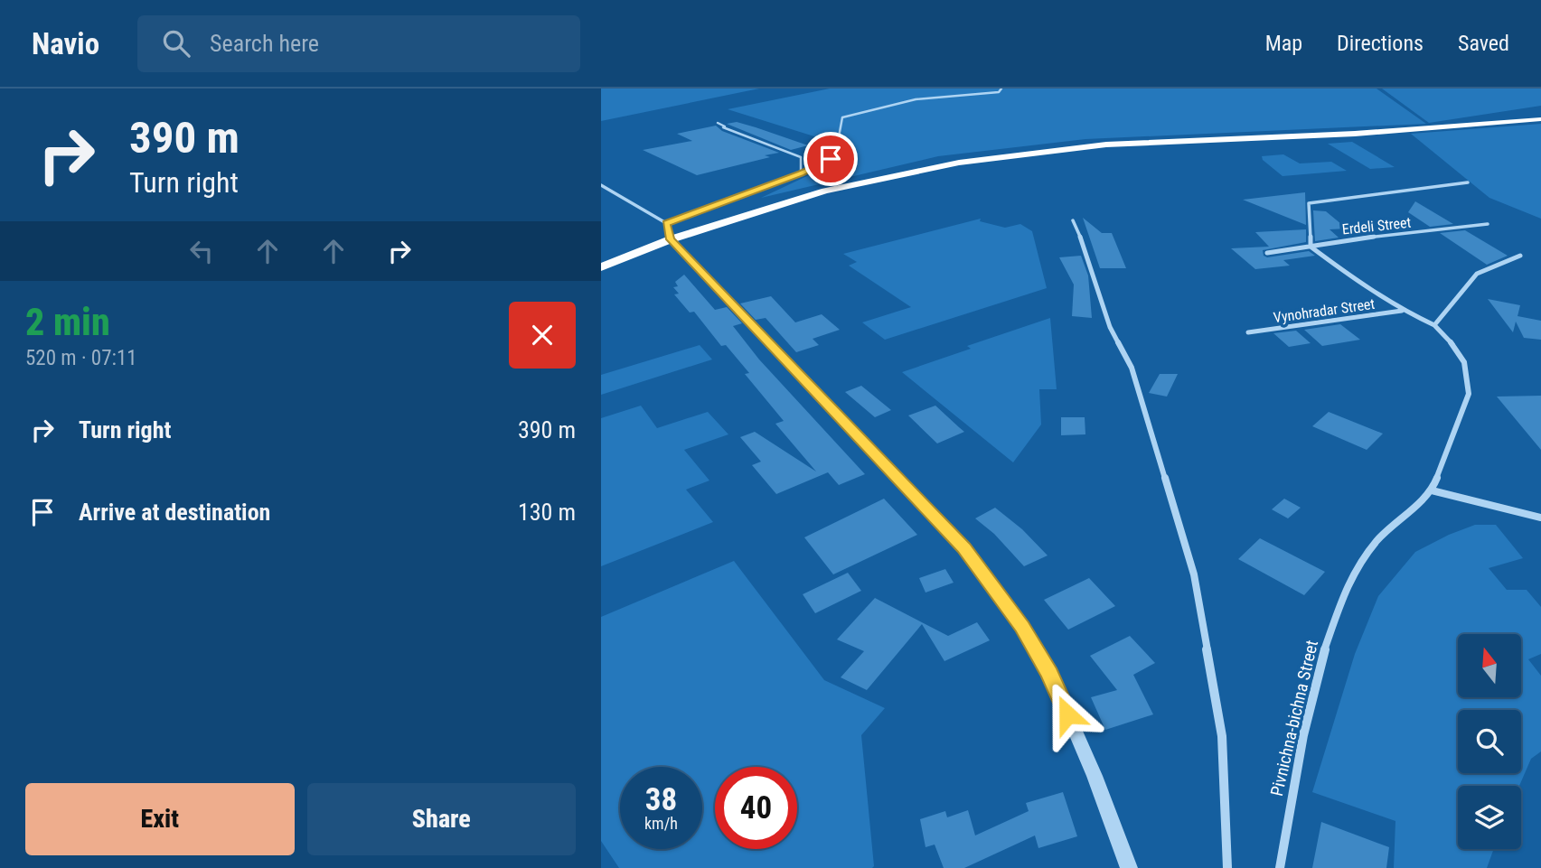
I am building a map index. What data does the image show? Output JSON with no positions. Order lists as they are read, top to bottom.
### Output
{
  "streets": {
    "street": ["Erdeli Street", "Vynohradar Street", "Pivnichna-bichna Street"]
  },
  "north": "top",
  "page": {
    "header": "Navio",
    "search": "Search here",
    "nav": ["Map", "Directions", "Saved"],
    "turn": ["390 m", "Turn right"],
    "heading": ["2 min", "520 m · 07:11"],
    "list": [
      {
        "name": "Turn right",
        "value": "390 m"
      },
      {
        "name": "Arrive at destination",
        "value": "130 m"
      }
    ],
    "speed": "38 km/h",
    "limit": "40",
    "buttons": ["Exit", "Share"]
  }
}
